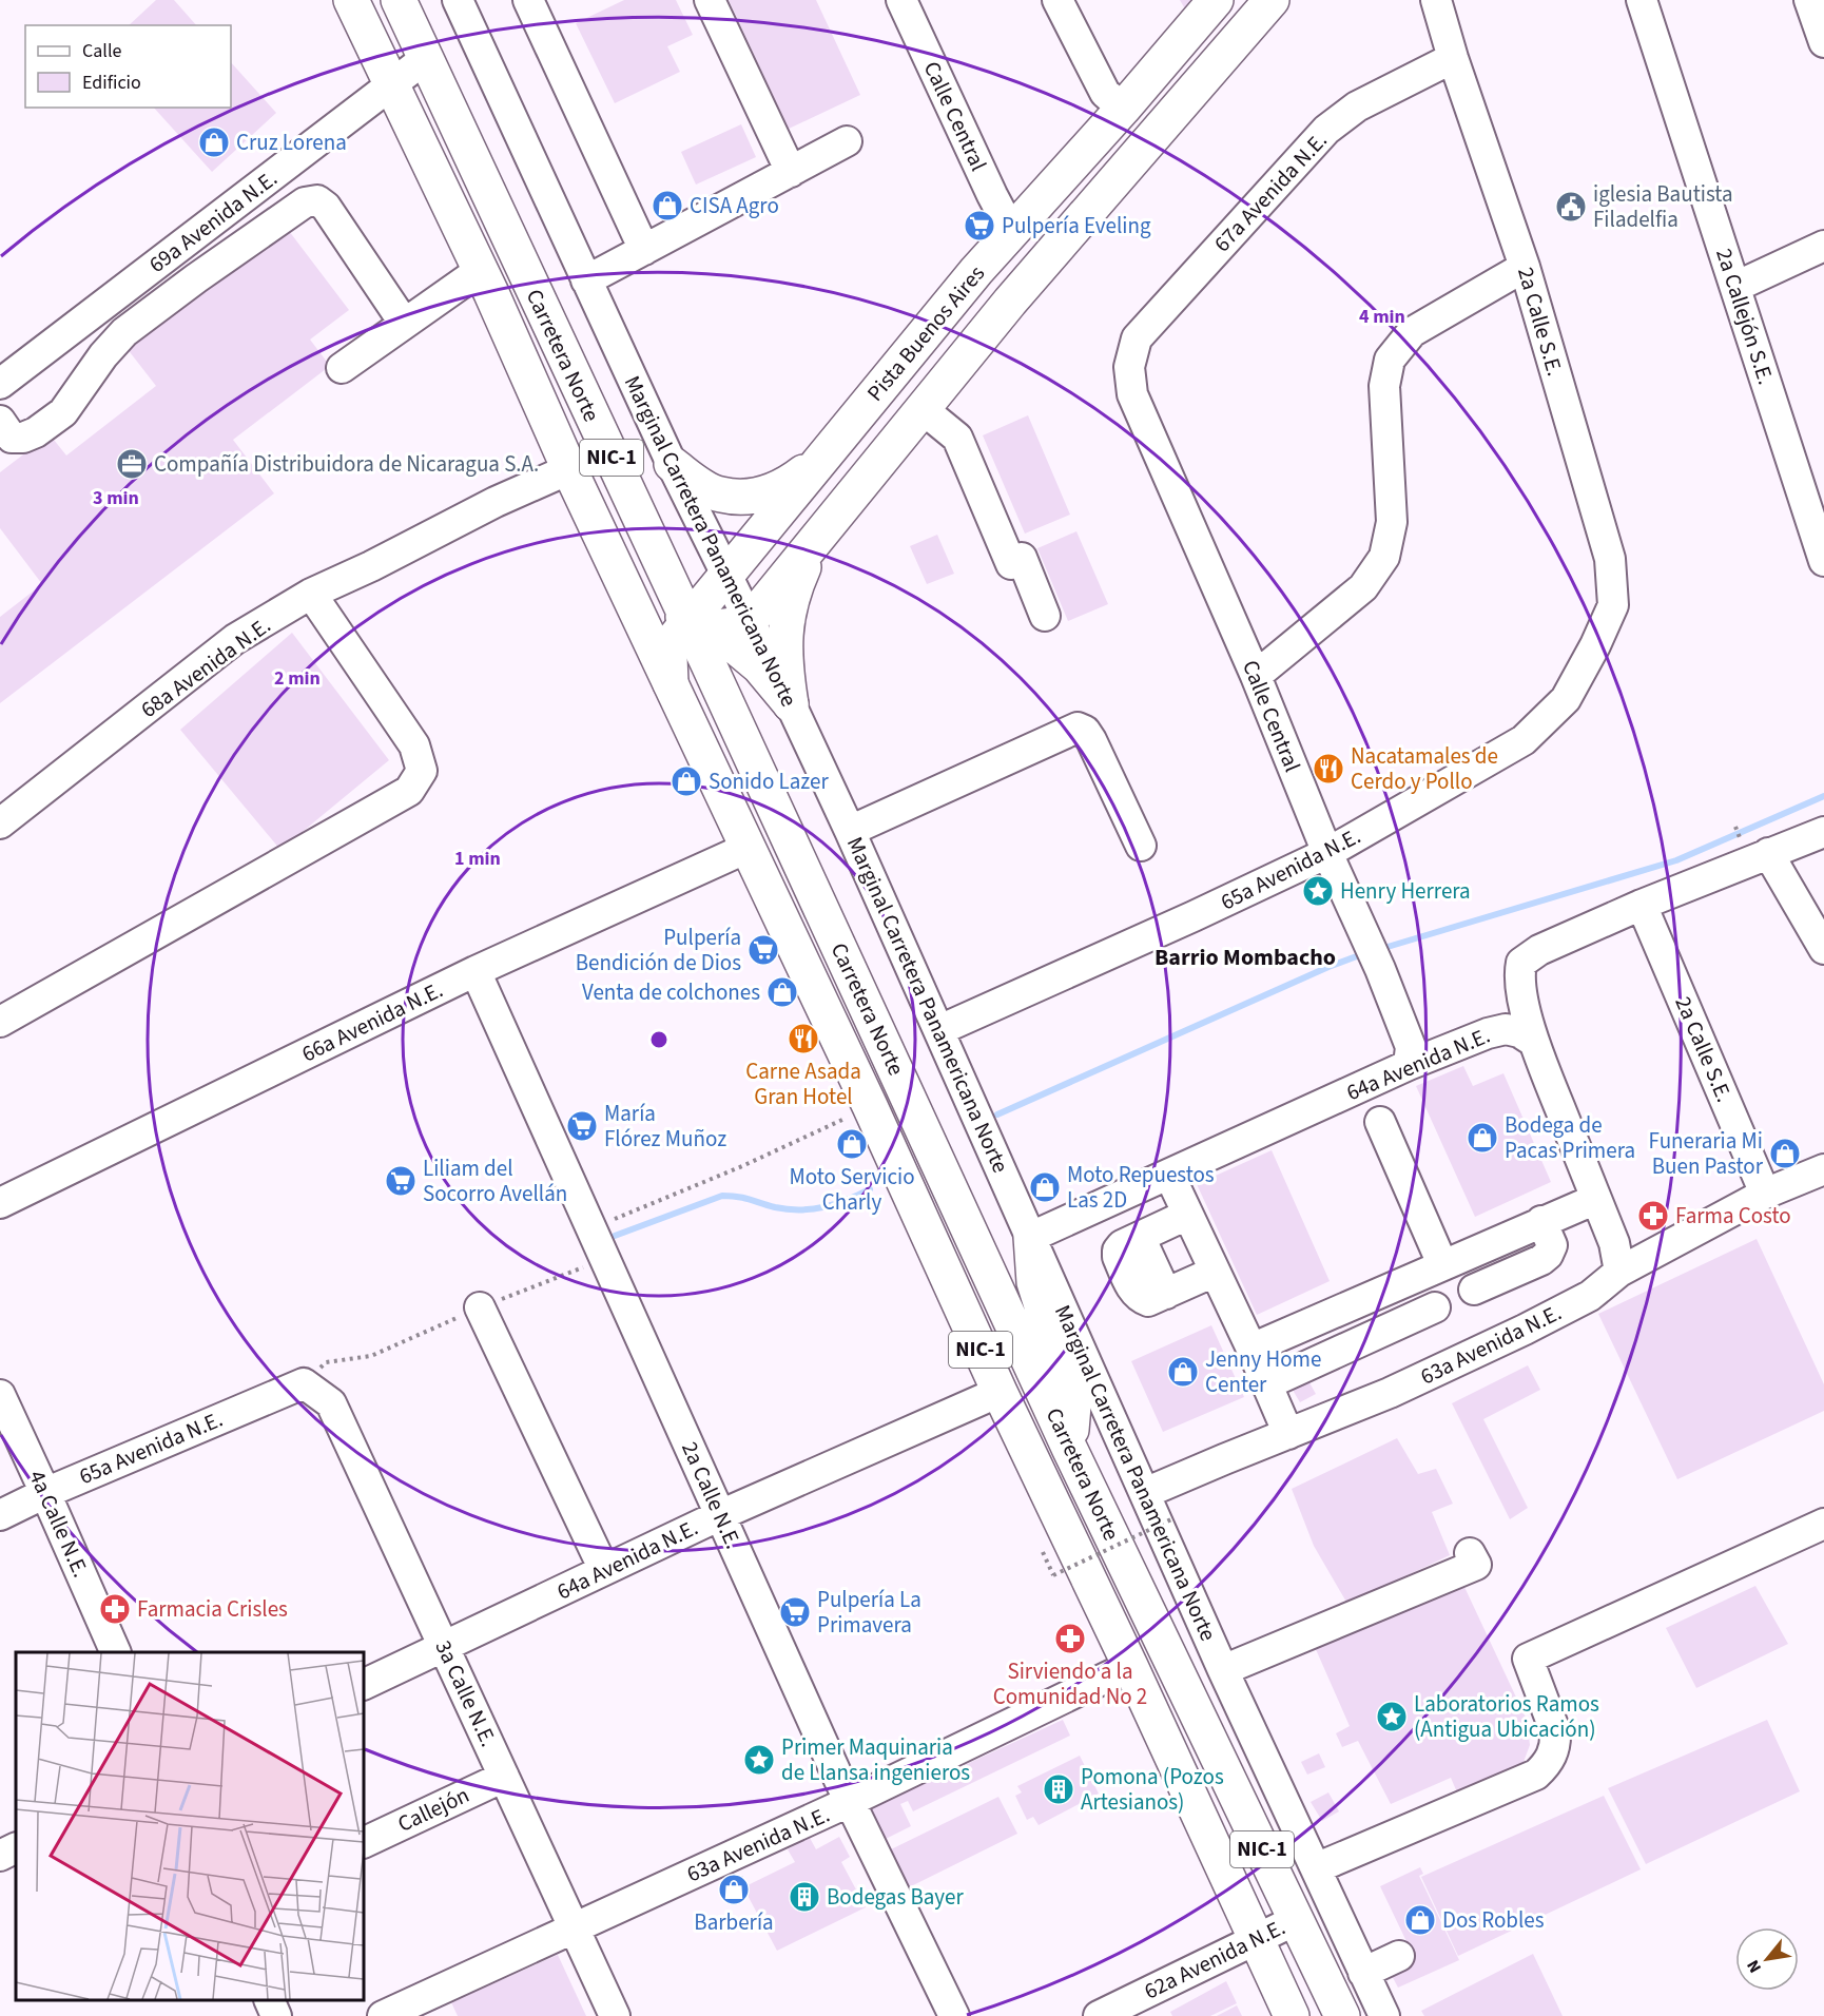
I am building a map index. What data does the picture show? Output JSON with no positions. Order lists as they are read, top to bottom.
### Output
{
  "streets": {
    "main road": ["Pista Buenos Aires", "Carretera Norte", "NIC-1"],
    "street": [
      "Calle Central",
      "67a Avenida N.E.",
      "69a Avenida N.E.",
      "2a Callejón S.E.",
      "2a Calle S.E.",
      "Marginal Carretera Panamericana Norte",
      "68a Avenida N.E.",
      "65a Avenida N.E.",
      "66a Avenida N.E.",
      "64a Avenida N.E.",
      "63a Avenida N.E.",
      "2a Calle N.E.",
      "4a Calle N.E.",
      "3a Calle N.E.",
      "Callejón",
      "62a Avenida N.E."
    ]
  },
  "crossings": [
    ["Calle Central", "67a Avenida N.E."],
    ["Calle Central", "Pista Buenos Aires"],
    ["Calle Central", "65a Avenida N.E."],
    ["Calle Central", "64a Avenida N.E."],
    ["67a Avenida N.E.", "2a Calle S.E."],
    ["69a Avenida N.E.", "Carretera Norte"],
    ["2a Calle S.E.", "65a Avenida N.E."],
    ["2a Calle S.E.", "63a Avenida N.E."],
    ["Pista Buenos Aires", "Carretera Norte"],
    ["Pista Buenos Aires", "Marginal Carretera Panamericana Norte"],
    ["Carretera Norte", "68a Avenida N.E."],
    ["Carretera Norte", "66a Avenida N.E."],
    ["Carretera Norte", "64a Avenida N.E."],
    ["Carretera Norte", "63a Avenida N.E."],
    ["Carretera Norte", "62a Avenida N.E."],
    ["Marginal Carretera Panamericana Norte", "65a Avenida N.E."],
    ["Marginal Carretera Panamericana Norte", "64a Avenida N.E."],
    ["Marginal Carretera Panamericana Norte", "63a Avenida N.E."],
    ["65a Avenida N.E.", "4a Calle N.E."],
    ["65a Avenida N.E.", "3a Calle N.E."],
    ["66a Avenida N.E.", "2a Calle N.E."],
    ["64a Avenida N.E.", "2a Calle N.E."],
    ["64a Avenida N.E.", "3a Calle N.E."],
    ["63a Avenida N.E.", "2a Calle N.E."],
    ["63a Avenida N.E.", "3a Calle N.E."],
    ["3a Calle N.E.", "Callejón"]
  ],
  "districts": ["Barrio Mombacho"],
  "places": {
    "shop": [
      "Cruz Lorena",
      "CISA Agro",
      "Sonido Lazer",
      "Venta de colchones",
      "Bodega de Pacas Primera",
      "Moto Servicio Charly",
      "Funeraria Mi Buen Pastor",
      "Moto Repuestos Las 2D",
      "Jenny Home Center",
      "Barbería",
      "Dos Robles"
    ],
    "public building": ["iglesia Bautista Filadelfia"],
    "supermarket": [
      "Pulpería Eveling",
      "Pulpería Bendición de Dios",
      "María Flórez Muñoz",
      "Liliam del Socorro Avellán",
      "Pulpería La Primavera"
    ],
    "office": ["Compañía Distribuidora de Nicaragua S.A."],
    "restaurant": ["Nacatamales de Cerdo y Pollo", "Carne Asada Gran Hotel"],
    "place": ["Henry Herrera", "Laboratorios Ramos (Antigua Ubicación)", "Primer Maquinaria de Llansa ingenieros"],
    "pharmacy": ["Farma Costo", "Farmacia Crisles", "Sirviendo a la Comunidad No 2"],
    "building": ["Pomona (Pozos Artesianos)", "Bodegas Bayer"]
  },
  "legend": ["Calle", "Edificio"],
  "north": "bottom left",
  "rings": [
    "4 min",
    "3 min",
    "2 min",
    "1 min"
  ]
}
